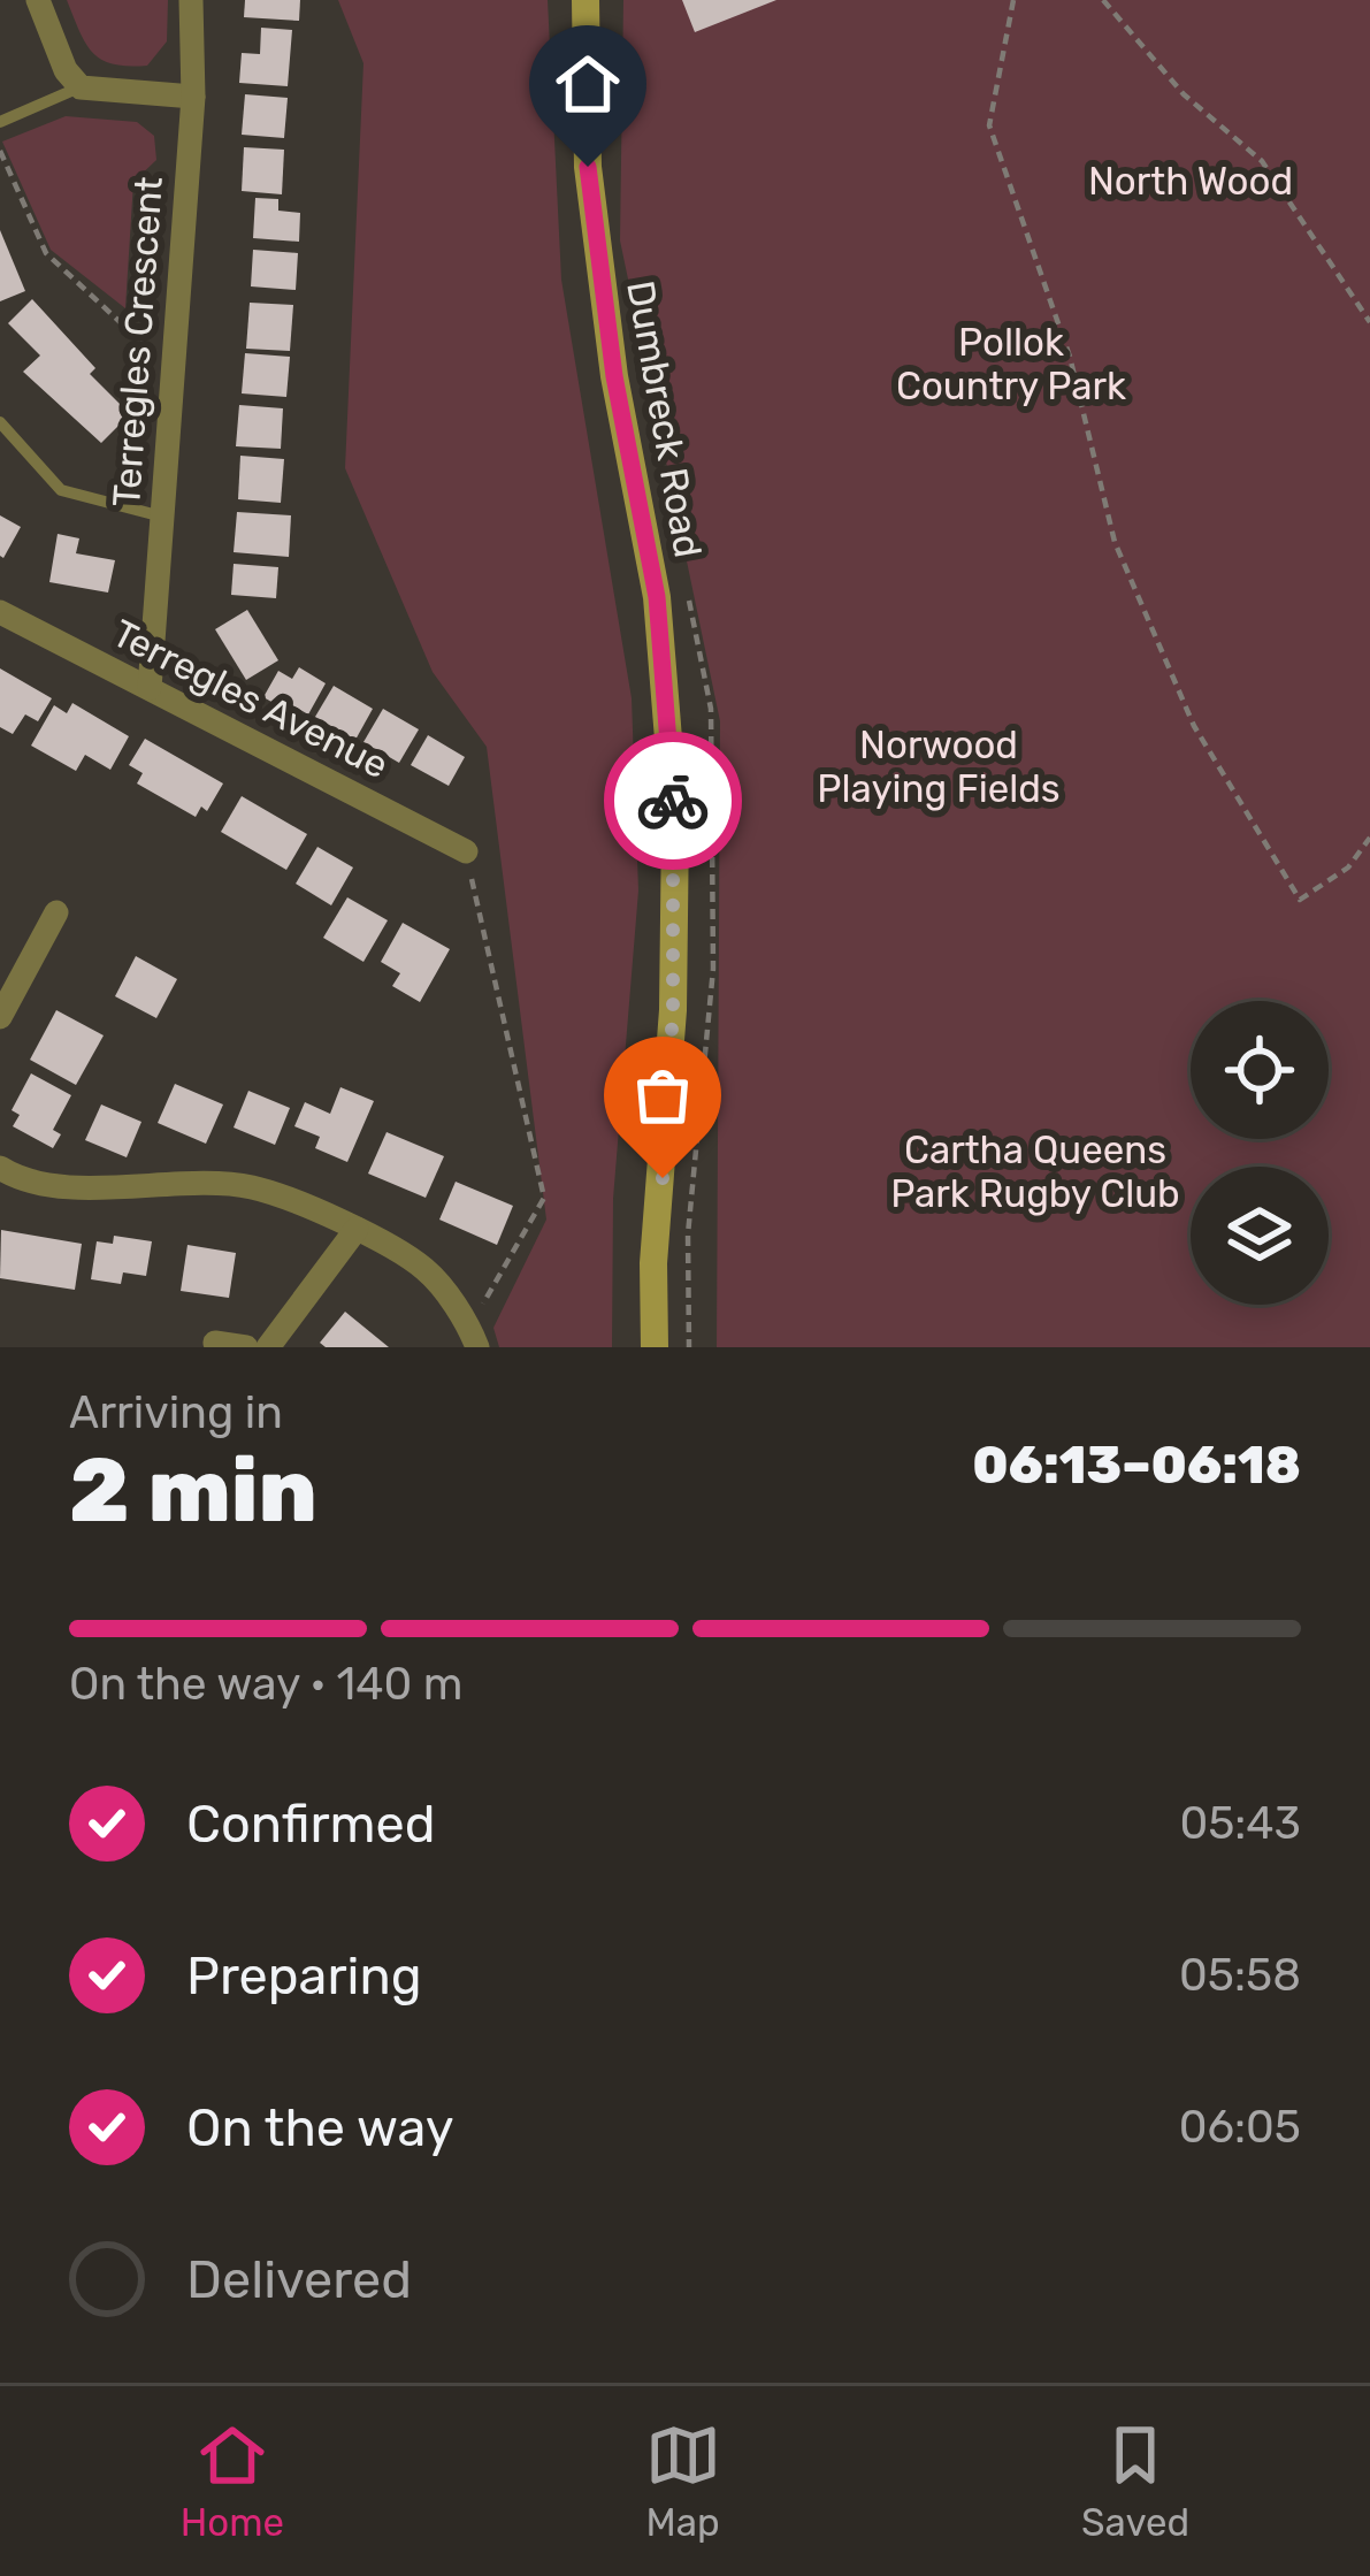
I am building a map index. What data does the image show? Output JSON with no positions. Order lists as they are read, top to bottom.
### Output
{
  "streets": {
    "main road": ["Dumbreck Road"],
    "street": ["Terregles Crescent", "Terregles Avenue"]
  },
  "crossings": [
    ["Terregles Crescent", "Terregles Avenue"]
  ],
  "parks": [
    "North Wood",
    "Pollok Country Park",
    "Norwood Playing Fields",
    "Cartha Queens Park Rugby Club"
  ],
  "page": {
    "heading": ["2 min", "Arriving in", "06:13–06:18"],
    "bar": "On the way · 140 m",
    "list": [
      ["Confirmed", "05:43"],
      ["Preparing", "05:58"],
      ["On the way", "06:05"],
      "Delivered"
    ],
    "tabs": ["Home", "Map", "Saved"]
  }
}
